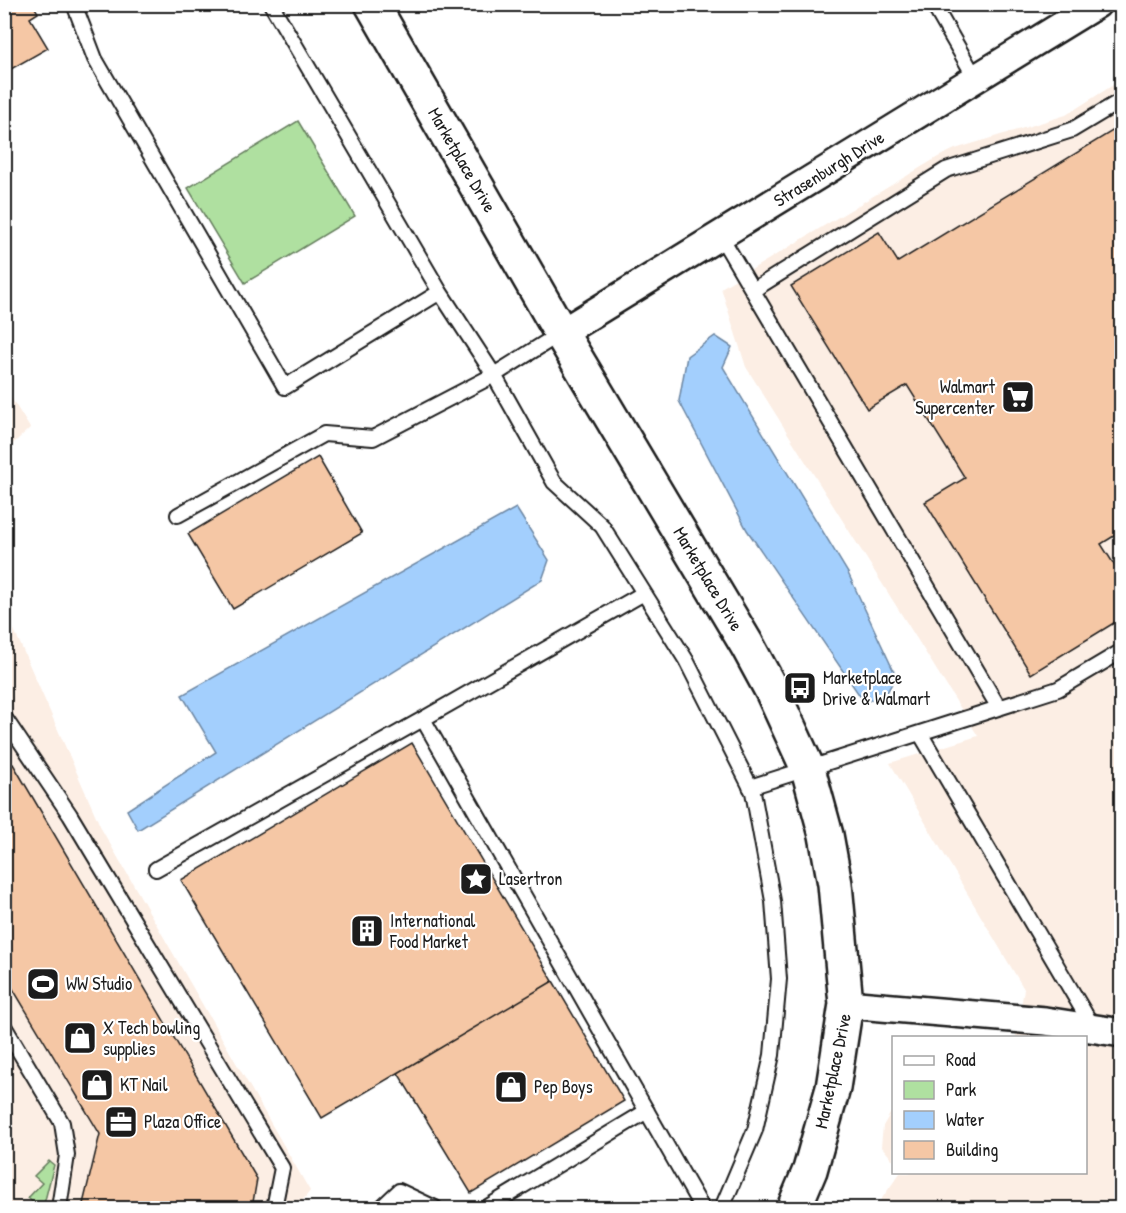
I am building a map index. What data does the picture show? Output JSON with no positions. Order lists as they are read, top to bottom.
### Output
{
  "streets": {
    "street": ["Marketplace Drive", "Strasenburgh Drive"]
  },
  "crossings": [
    ["Marketplace Drive", "Strasenburgh Drive"]
  ],
  "places": {
    "supermarket": ["Walmart Supercenter"],
    "bus stop": ["Marketplace Drive & Walmart"],
    "place": ["Lasertron"],
    "building": ["International Food Market"],
    "sports": ["WW Studio"],
    "shop": ["X Tech bowling supplies", "KT Nail", "Pep Boys"],
    "office": ["Plaza Office"]
  },
  "legend": [
    "Road",
    "Park",
    "Water",
    "Building"
  ]
}
